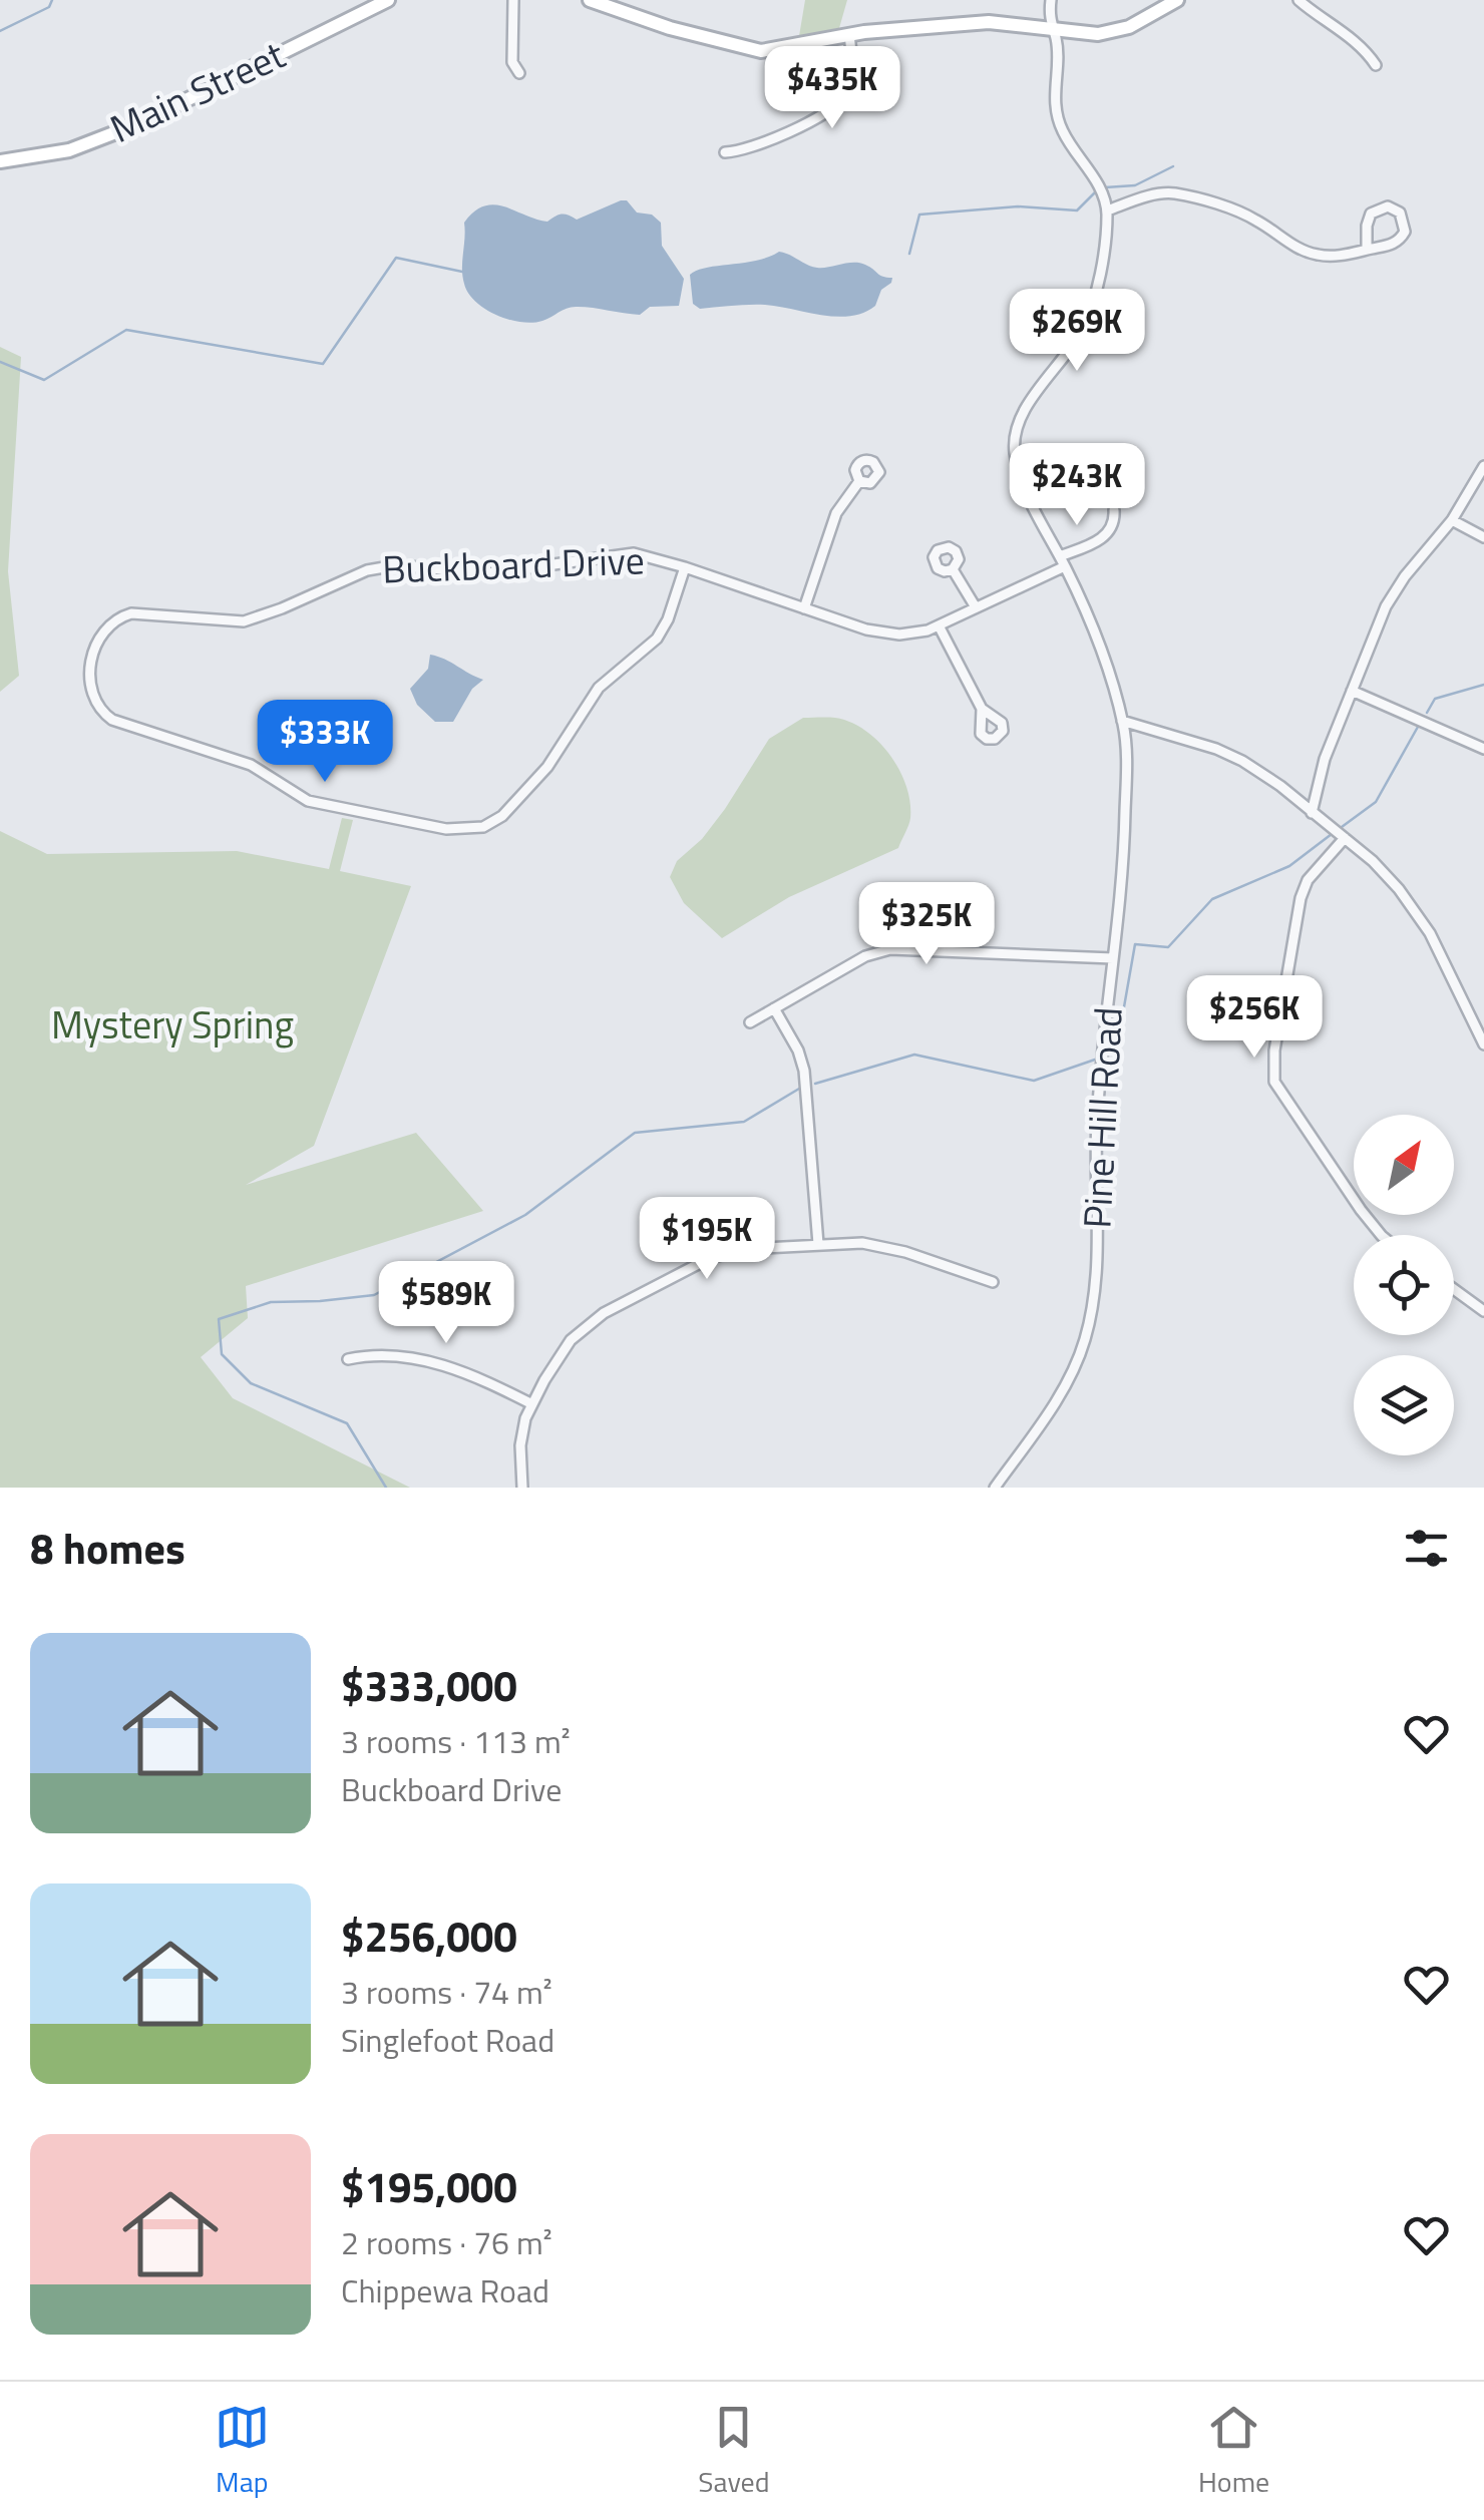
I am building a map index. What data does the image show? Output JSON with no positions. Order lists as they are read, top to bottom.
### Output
{
  "streets": {
    "main road": ["Main Street"],
    "street": ["Buckboard Drive", "Pine Hill Road"]
  },
  "crossings": [
    ["Buckboard Drive", "Pine Hill Road"]
  ],
  "parks": ["Mystery Spring"],
  "north": "top right",
  "page": {
    "price": [
      "$435K",
      "$269K",
      "$243K",
      "$333K",
      "$325K",
      "$256K",
      "$195K",
      "$589K"
    ],
    "heading": "8 homes",
    "list": [
      {
        "name": "$333,000",
        "note": "3 rooms · 113 m² · Buckboard Drive"
      },
      {
        "name": "$256,000",
        "note": "3 rooms · 74 m² · Singlefoot Road"
      },
      {
        "name": "$195,000",
        "note": "2 rooms · 76 m² · Chippewa Road"
      }
    ],
    "tabs": ["Map", "Saved", "Home"]
  }
}
